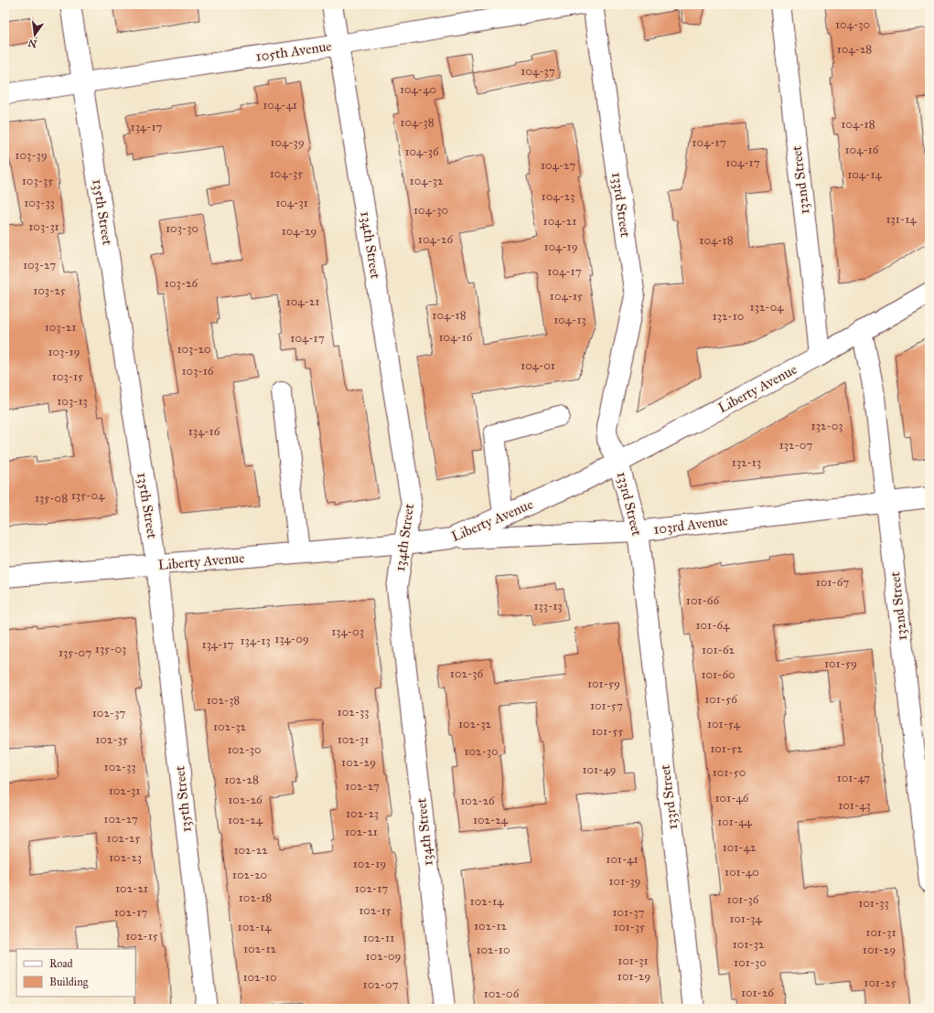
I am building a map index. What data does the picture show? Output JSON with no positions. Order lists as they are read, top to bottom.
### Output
{
  "streets": {
    "street": [
      "105th Avenue",
      "132nd Street",
      "133rd Street",
      "135th Street",
      "134th Street",
      "Liberty Avenue",
      "103rd Avenue"
    ]
  },
  "crossings": [
    ["105th Avenue", "135th Street"],
    ["105th Avenue", "134th Street"],
    ["132nd Street", "Liberty Avenue"],
    ["132nd Street", "103rd Avenue"],
    ["133rd Street", "Liberty Avenue"],
    ["133rd Street", "103rd Avenue"],
    ["135th Street", "Liberty Avenue"],
    ["134th Street", "Liberty Avenue"],
    ["Liberty Avenue", "103rd Avenue"]
  ],
  "house_numbers": [
    "104-30",
    "104-28",
    "104-37",
    "104-40",
    "104-41",
    "104-38",
    "104-18",
    "134-17",
    "104-39",
    "104-17",
    "104-16",
    "104-36",
    "103-39",
    "104-17",
    "104-27",
    "104-35",
    "104-14",
    "103-35",
    "104-32",
    "104-23",
    "103-33",
    "104-31",
    "104-30",
    "131-14",
    "104-21",
    "103-31",
    "103-30",
    "104-29",
    "104-26",
    "104-18",
    "104-19",
    "103-27",
    "104-17",
    "103-26",
    "103-25",
    "104-15",
    "104-21",
    "132-04",
    "104-18",
    "132-10",
    "104-13",
    "103-21",
    "104-16",
    "104-17",
    "103-20",
    "103-19",
    "104-01",
    "103-16",
    "103-15",
    "103-13",
    "132-03",
    "134-16",
    "132-07",
    "132-13",
    "135-04",
    "135-08",
    "101-67",
    "101-66",
    "133-13",
    "101-64",
    "134-03",
    "134-09",
    "134-13",
    "134-17",
    "135-03",
    "101-62",
    "135-07",
    "101-59",
    "102-36",
    "101-60",
    "101-59",
    "101-56",
    "102-38",
    "101-57",
    "102-33",
    "102-37",
    "102-32",
    "101-54",
    "102-32",
    "101-55",
    "102-35",
    "102-31",
    "101-52",
    "102-30",
    "102-30",
    "102-29",
    "102-33",
    "101-49",
    "101-50",
    "101-47",
    "102-28",
    "102-27",
    "102-31",
    "101-46",
    "102-26",
    "102-26",
    "101-43",
    "102-23",
    "102-27",
    "102-24",
    "102-24",
    "101-44",
    "102-21",
    "102-25",
    "101-42",
    "102-22",
    "102-23",
    "101-41",
    "102-19",
    "101-40",
    "102-20",
    "101-39",
    "102-21",
    "102-17",
    "102-18",
    "101-36",
    "102-14",
    "101-33",
    "102-15",
    "102-17",
    "101-37",
    "101-34",
    "102-12",
    "102-14",
    "101-35",
    "101-31",
    "102-15",
    "102-11",
    "101-32",
    "102-12",
    "102-10",
    "101-29",
    "102-09",
    "101-31",
    "101-30",
    "101-29",
    "102-10",
    "101-25",
    "102-07",
    "101-26",
    "102-06"
  ],
  "legend": ["Road", "Building"],
  "north": "bottom"
}
